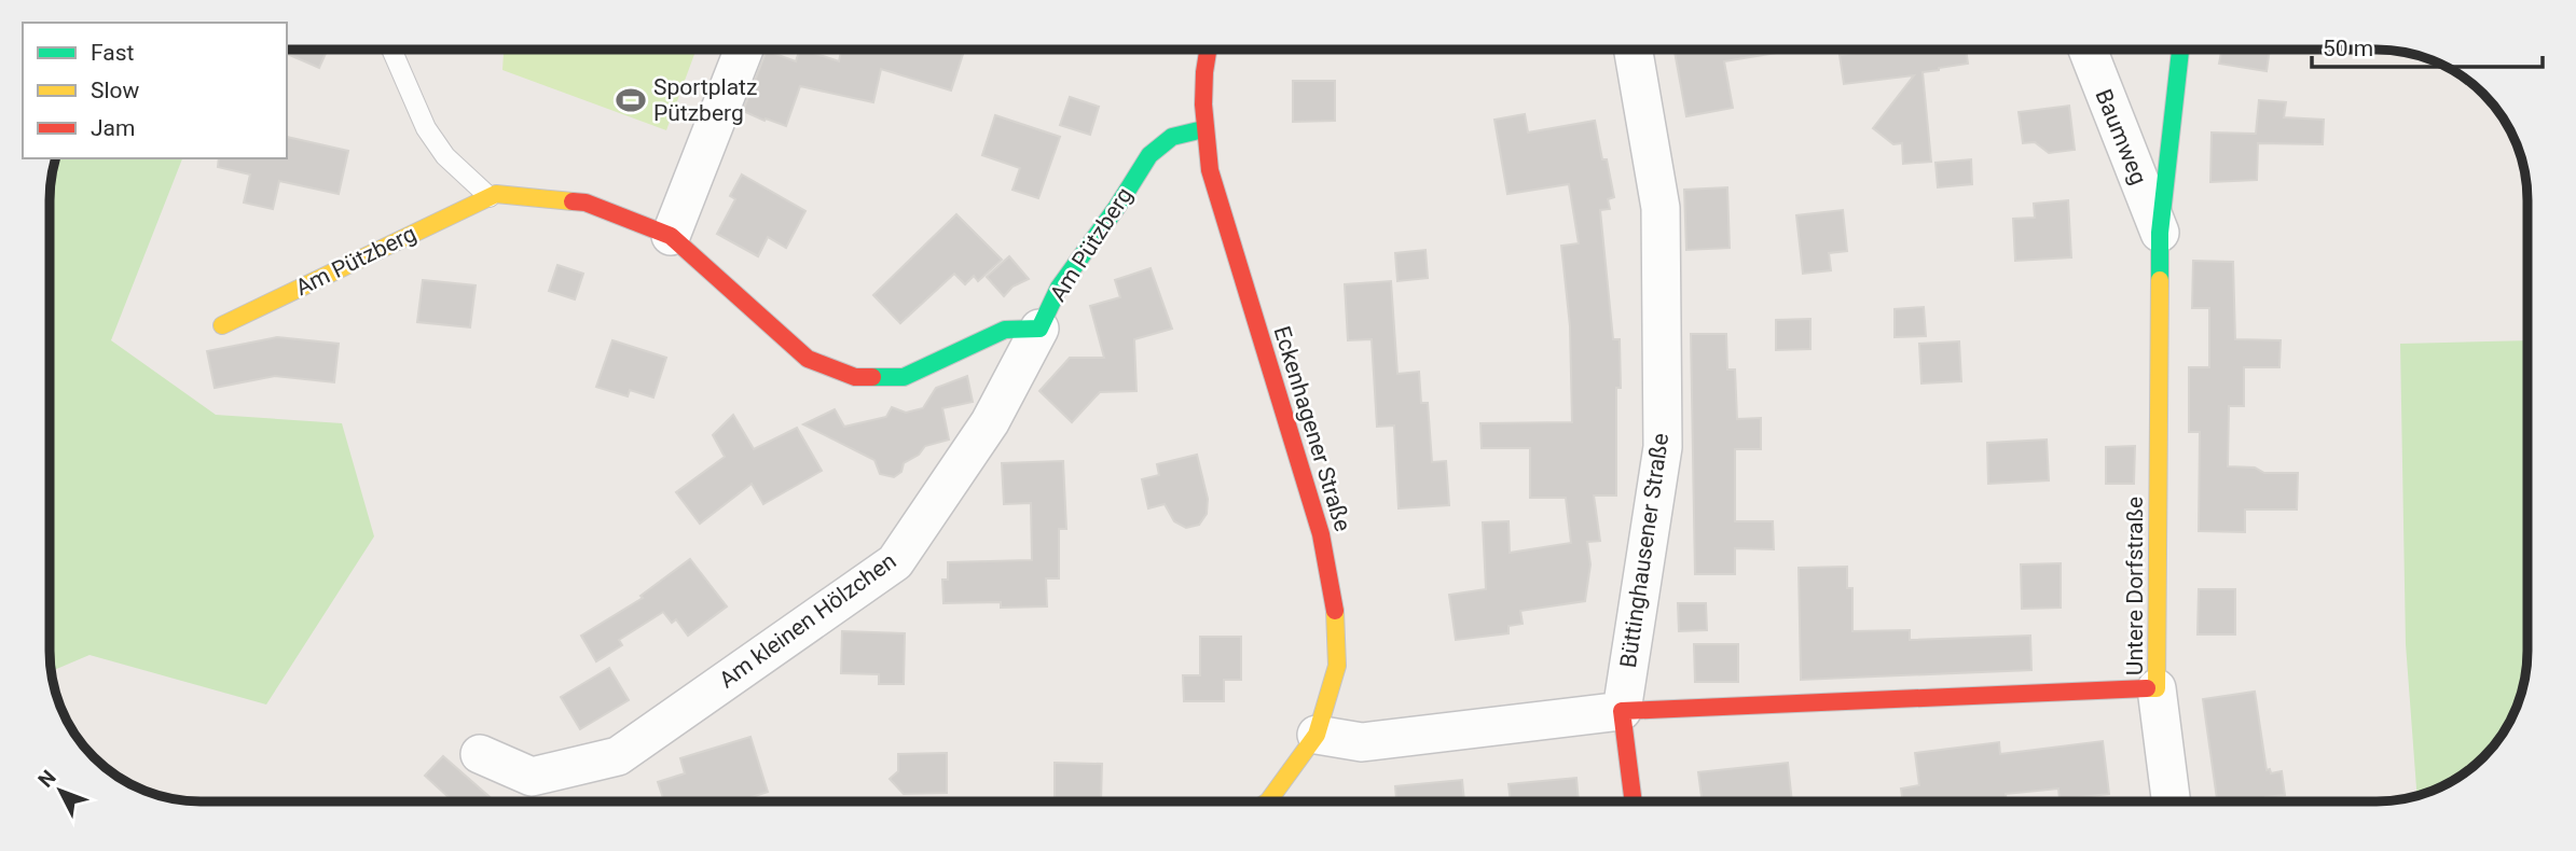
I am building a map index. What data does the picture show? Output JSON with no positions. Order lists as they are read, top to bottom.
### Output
{
  "streets": {
    "street": [
      "Baumweg",
      "Am Pützberg",
      "Eckenhagener Straße",
      "Büttinghausener Straße",
      "Untere Dorfstraße",
      "Am kleinen Hölzchen"
    ]
  },
  "crossings": [
    ["Baumweg", "Untere Dorfstraße"],
    ["Am Pützberg", "Eckenhagener Straße"],
    ["Am Pützberg", "Am kleinen Hölzchen"],
    ["Büttinghausener Straße", "Untere Dorfstraße"]
  ],
  "places": {
    "sports": ["Sportplatz Pützberg"]
  },
  "legend": ["Fast", "Slow", "Jam"],
  "scale_bar": "50 m",
  "north": "top left"
}
